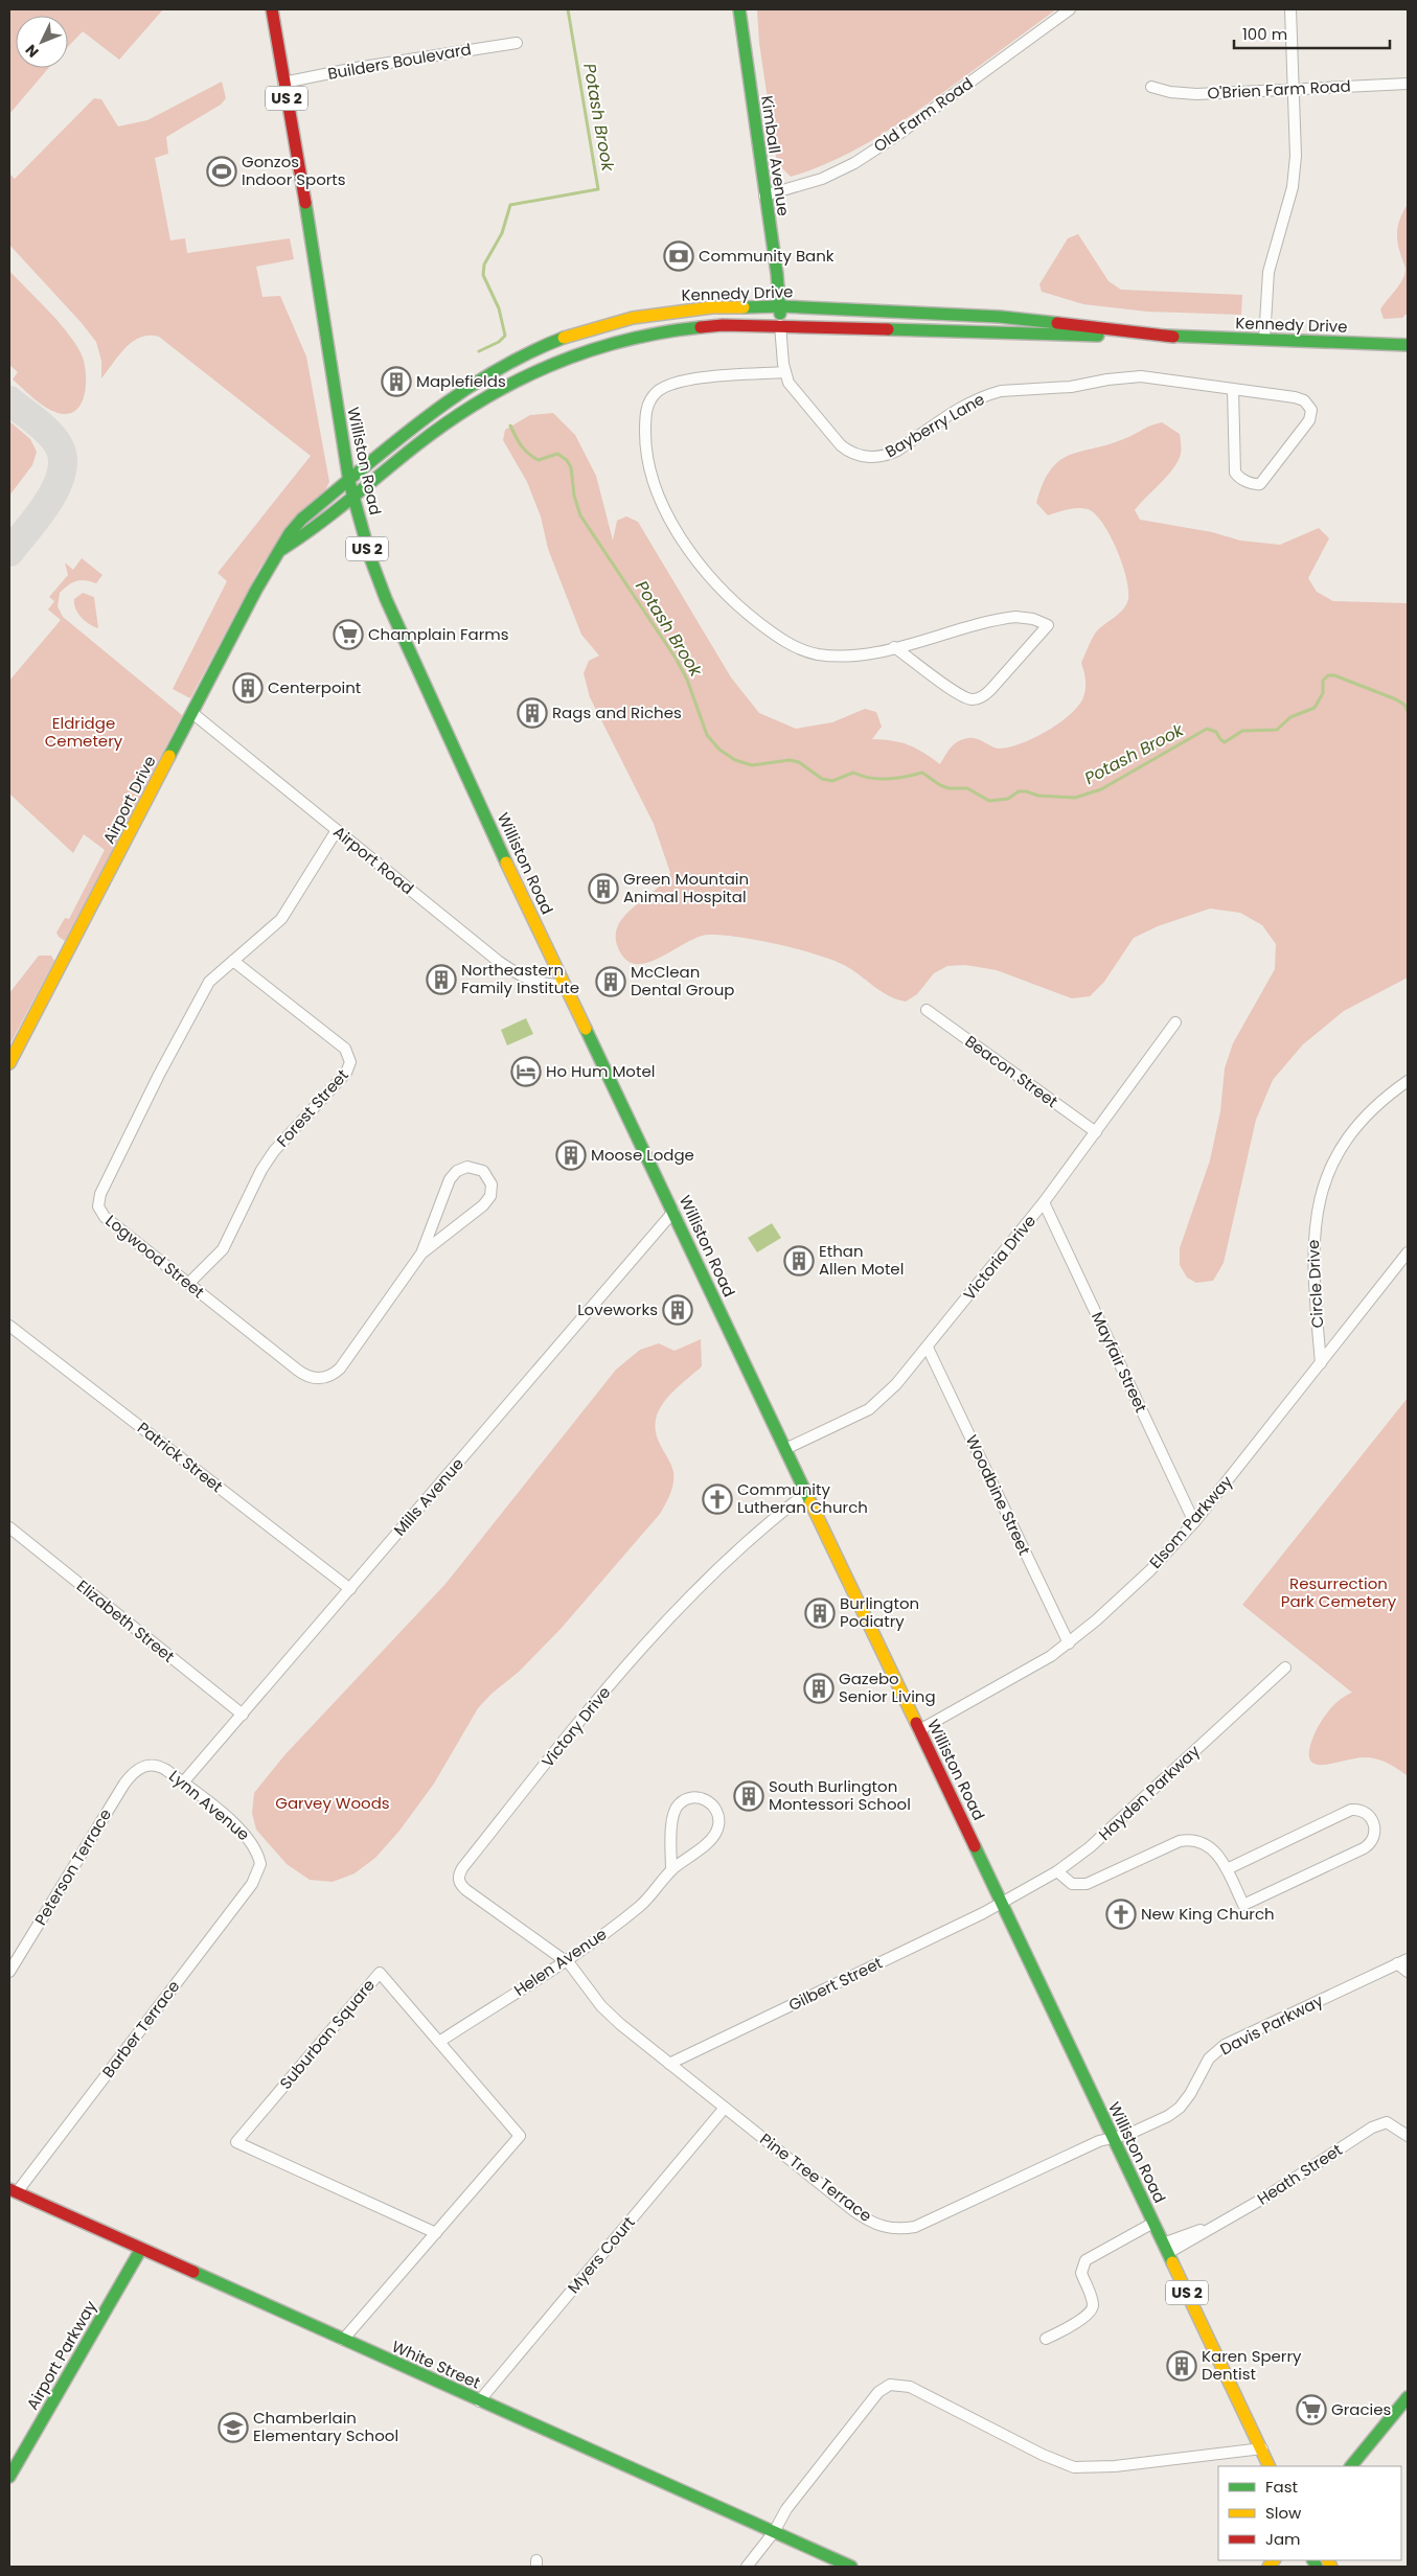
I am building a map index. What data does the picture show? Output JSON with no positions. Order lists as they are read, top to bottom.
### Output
{
  "streets": {
    "main road": [
      "US 2",
      "Kimball Avenue",
      "Kennedy Drive",
      "Williston Road",
      "Airport Drive",
      "Airport Parkway",
      "White Street"
    ],
    "street": [
      "Builders Boulevard",
      "O'Brien Farm Road",
      "Old Farm Road",
      "Bayberry Lane",
      "Airport Road",
      "Beacon Street",
      "Forest Street",
      "Logwood Street",
      "Victoria Drive",
      "Circle Drive",
      "Mayfair Street",
      "Patrick Street",
      "Woodbine Street",
      "Mills Avenue",
      "Elsom Parkway",
      "Elizabeth Street",
      "Victory Drive",
      "Hayden Parkway",
      "Lynn Avenue",
      "Peterson Terrace",
      "Helen Avenue",
      "Gilbert Street",
      "Davis Parkway",
      "Barber Terrace",
      "Suburban Square",
      "Heath Street",
      "Pine Tree Terrace",
      "Myers Court"
    ]
  },
  "crossings": [
    ["Builders Boulevard", "Williston Road"],
    ["Old Farm Road", "Kimball Avenue"],
    ["Kimball Avenue", "Kennedy Drive"],
    ["Kimball Avenue", "Bayberry Lane"],
    ["Kennedy Drive", "Bayberry Lane"],
    ["Kennedy Drive", "Williston Road"],
    ["Kennedy Drive", "Airport Drive"],
    ["Williston Road", "Airport Drive"],
    ["Williston Road", "Airport Road"],
    ["Williston Road", "Victoria Drive"],
    ["Williston Road", "Mills Avenue"],
    ["Williston Road", "Elsom Parkway"],
    ["Williston Road", "Victory Drive"],
    ["Williston Road", "Hayden Parkway"],
    ["Williston Road", "Gilbert Street"],
    ["Williston Road", "Davis Parkway"],
    ["Williston Road", "Heath Street"],
    ["Williston Road", "Pine Tree Terrace"],
    ["Airport Drive", "Airport Road"],
    ["Airport Road", "Logwood Street"],
    ["Beacon Street", "Victoria Drive"],
    ["Forest Street", "Logwood Street"],
    ["Victoria Drive", "Mayfair Street"],
    ["Victoria Drive", "Woodbine Street"],
    ["Circle Drive", "Elsom Parkway"],
    ["Mayfair Street", "Elsom Parkway"],
    ["Patrick Street", "Mills Avenue"],
    ["Woodbine Street", "Elsom Parkway"],
    ["Mills Avenue", "Elizabeth Street"],
    ["Mills Avenue", "Lynn Avenue"],
    ["Victory Drive", "Helen Avenue"],
    ["Victory Drive", "Pine Tree Terrace"],
    ["Hayden Parkway", "Gilbert Street"],
    ["Lynn Avenue", "Peterson Terrace"],
    ["Lynn Avenue", "Barber Terrace"],
    ["Helen Avenue", "Suburban Square"],
    ["Helen Avenue", "Pine Tree Terrace"],
    ["Gilbert Street", "Pine Tree Terrace"],
    ["Davis Parkway", "Pine Tree Terrace"],
    ["Barber Terrace", "White Street"],
    ["Suburban Square", "White Street"],
    ["Pine Tree Terrace", "Myers Court"],
    ["Myers Court", "White Street"],
    ["Airport Parkway", "White Street"]
  ],
  "water": ["Potash Brook"],
  "parks": ["Eldridge Cemetery", "Resurrection Park Cemetery", "Garvey Woods"],
  "places": {
    "sports": ["Gonzos Indoor Sports"],
    "bank": ["Community Bank"],
    "building": [
      "Maplefields",
      "Centerpoint",
      "Rags and Riches",
      "Green Mountain Animal Hospital",
      "Northeastern Family Institute",
      "McClean Dental Group",
      "Moose Lodge",
      "Ethan Allen Motel",
      "Loveworks",
      "Burlington Podiatry",
      "Gazebo Senior Living",
      "South Burlington Montessori School",
      "Karen Sperry Dentist"
    ],
    "supermarket": ["Champlain Farms", "Gracies"],
    "hotel": ["Ho Hum Motel"],
    "church": ["Community Lutheran Church", "New King Church"],
    "school or university": ["Chamberlain Elementary School"]
  },
  "legend": ["Fast", "Slow", "Jam"],
  "scale_bar": "100 m",
  "north": "bottom left"
}
